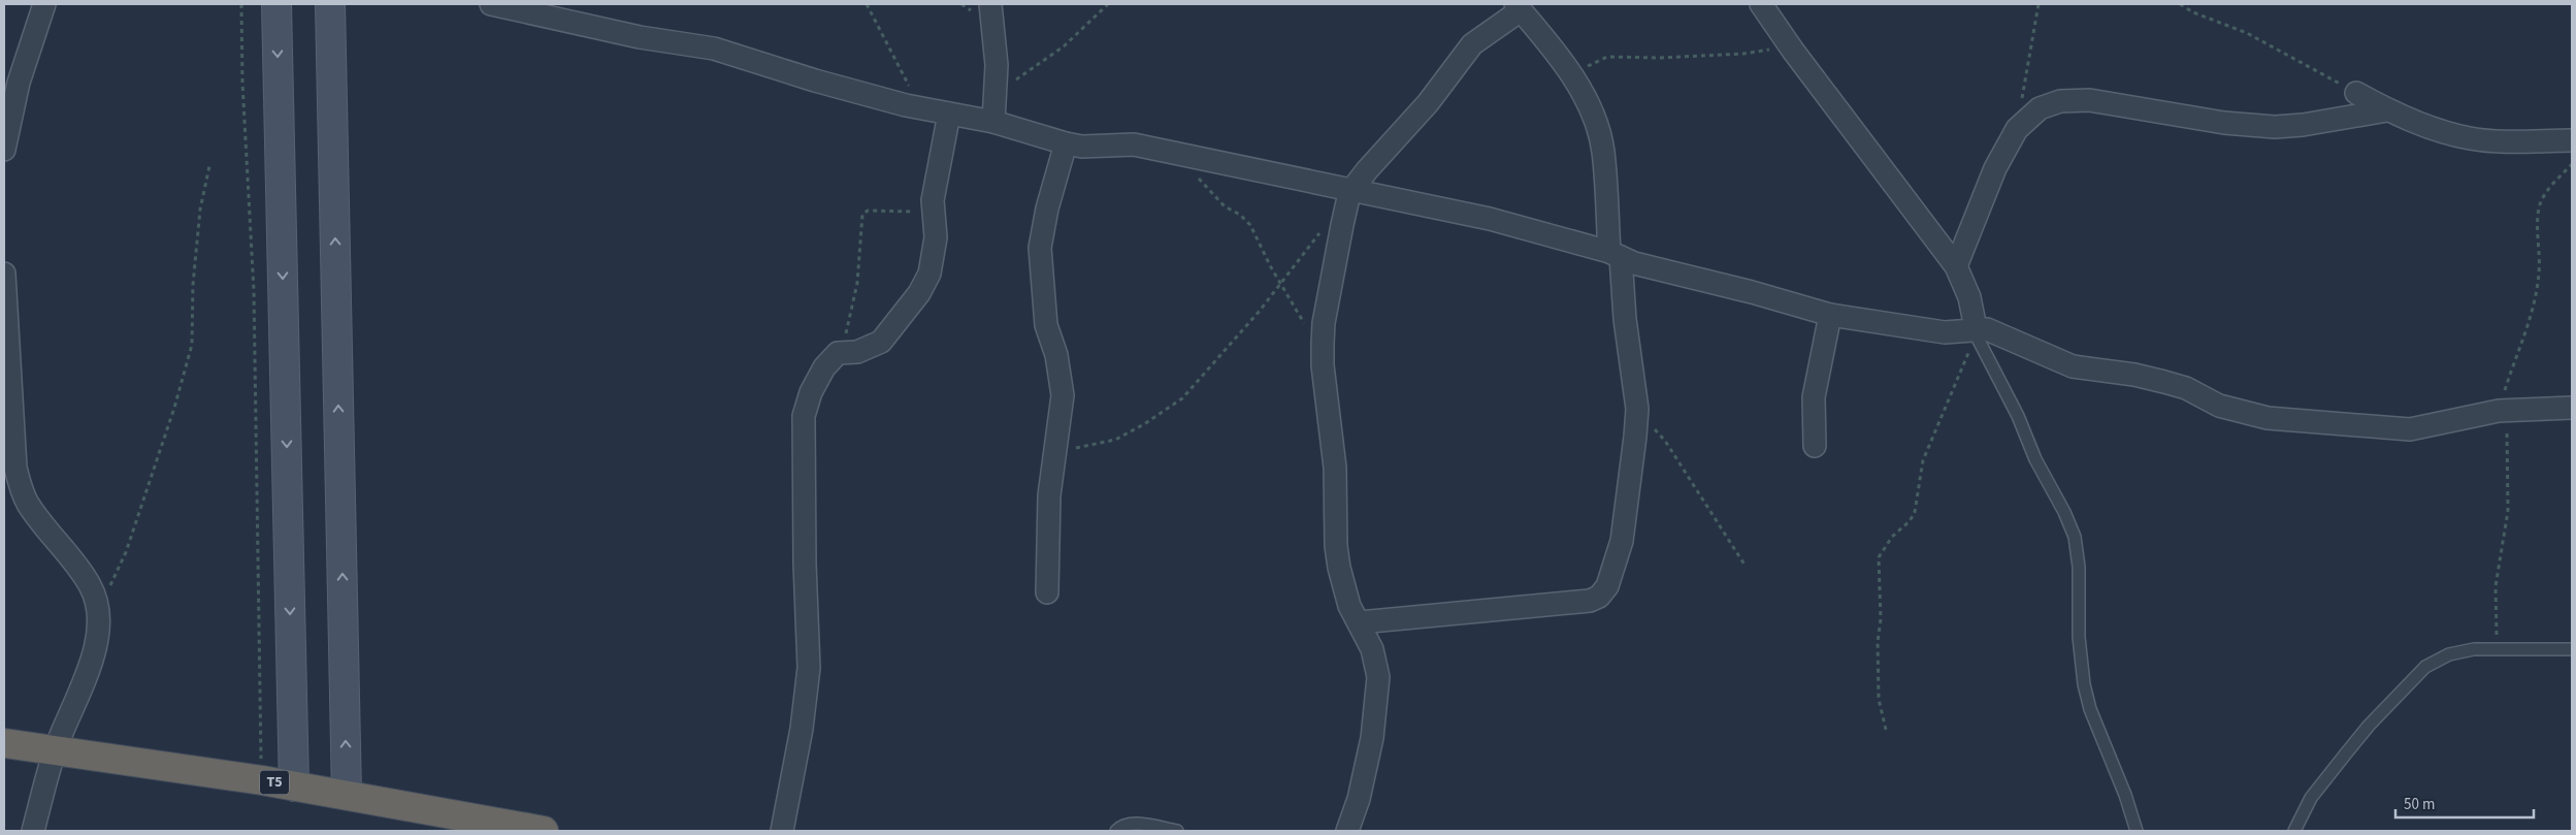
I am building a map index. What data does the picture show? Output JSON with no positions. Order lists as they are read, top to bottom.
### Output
{
  "streets": {
    "highway": ["T5"]
  },
  "scale_bar": "50 m"
}
